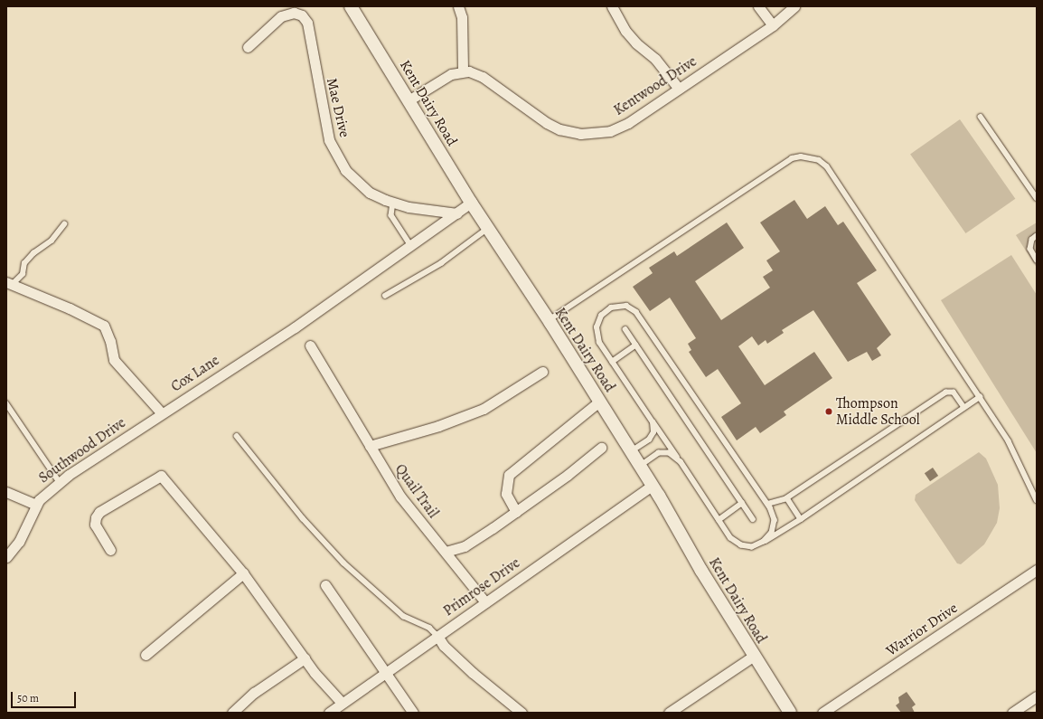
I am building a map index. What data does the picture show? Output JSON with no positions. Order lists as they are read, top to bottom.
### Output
{
  "streets": {
    "street": [
      "Kentwood Drive",
      "Kent Dairy Road",
      "Mae Drive",
      "Cox Lane",
      "Southwood Drive",
      "Quail Trail",
      "Primrose Drive",
      "Warrior Drive"
    ]
  },
  "crossings": [
    ["Kent Dairy Road", "Primrose Drive"],
    ["Mae Drive", "Cox Lane"],
    ["Cox Lane", "Southwood Drive"],
    ["Quail Trail", "Primrose Drive"]
  ],
  "places": ["Thompson Middle School"],
  "scale_bar": "50 m"
}
